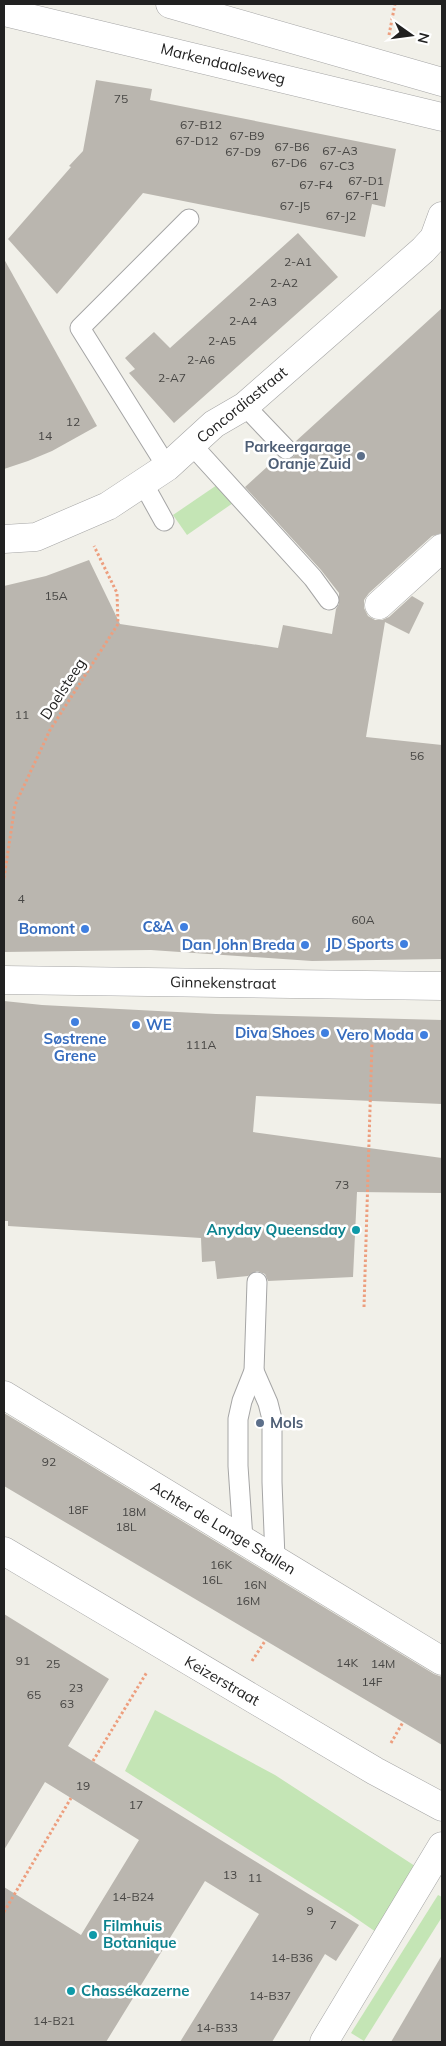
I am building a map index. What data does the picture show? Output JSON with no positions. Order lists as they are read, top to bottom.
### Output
{
  "streets": {
    "street": [
      "Markendaalseweg",
      "Concordiastraat",
      "Ginnekenstraat",
      "Achter de Lange Stallen",
      "Keizerstraat"
    ],
    "path": ["Doelsteeg"]
  },
  "crossings": [
    ["Concordiastraat", "Doelsteeg"]
  ],
  "places": [
    "Parkeergarage Oranje Zuid",
    "C&A",
    "Bomont",
    "JD Sports",
    "Dan John Breda",
    "Søstrene Grene",
    "WE",
    "Diva Shoes",
    "Vero Moda",
    "Anyday Queensday",
    "Mols",
    "Filmhuis Botanique",
    "Chassékazerne"
  ],
  "house_numbers": [
    "75",
    "67-B12",
    "67-B9",
    "67-D12",
    "67-B6",
    "67-A3",
    "67-D9",
    "67-D6",
    "67-C3",
    "67-D1",
    "67-F4",
    "67-F1",
    "67-J5",
    "67-J2",
    "2-A1",
    "2-A2",
    "2-A3",
    "2-A4",
    "2-A5",
    "2-A6",
    "2-A7",
    "12",
    "14",
    "15A",
    "11",
    "56",
    "4",
    "60A",
    "111A",
    "73",
    "92",
    "18F",
    "18M",
    "18L",
    "16K",
    "16L",
    "16N",
    "16M",
    "91",
    "14K",
    "25",
    "14M",
    "14F",
    "23",
    "65",
    "63",
    "19",
    "17",
    "13",
    "11",
    "14-B24",
    "9",
    "7",
    "14-B36",
    "14-B37",
    "14-B21",
    "14-B33"
  ],
  "north": "right"
}
